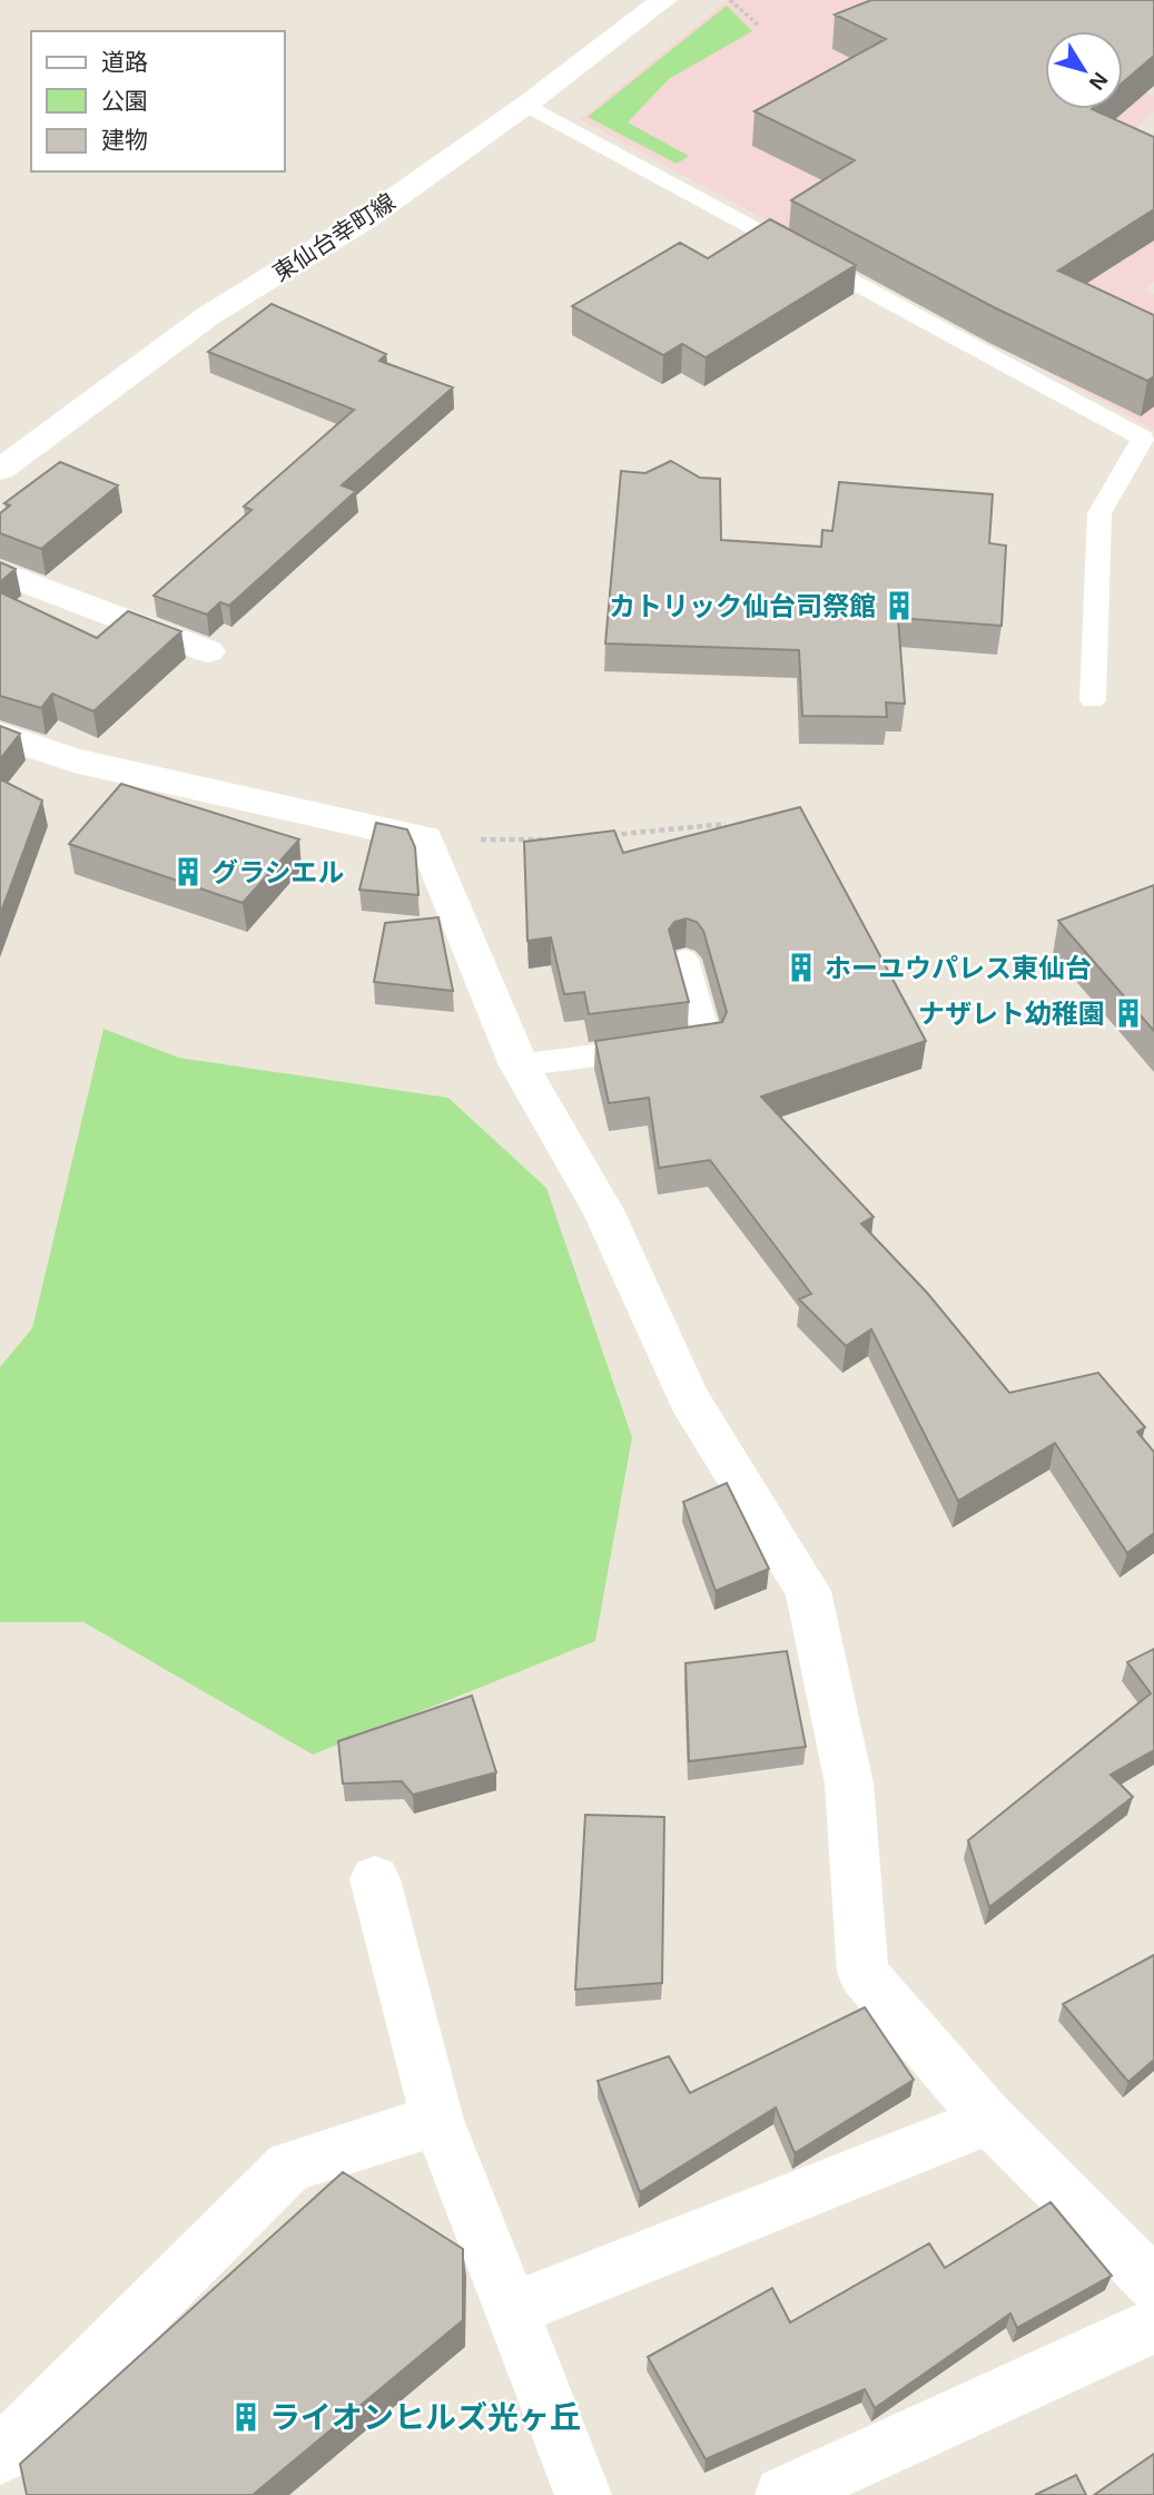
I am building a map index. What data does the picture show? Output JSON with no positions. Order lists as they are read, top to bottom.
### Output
{
  "streets": {
    "street": ["東仙台幸町線"]
  },
  "places": {
    "building": [
      "カトリック仙台司祭館",
      "グラシエル",
      "ホーユウパレス東仙台",
      "ナザレト幼稚園",
      "ライオンヒルズ光ヶ丘"
    ]
  },
  "legend": ["道路", "公園", "建物"],
  "north": "bottom right"
}
